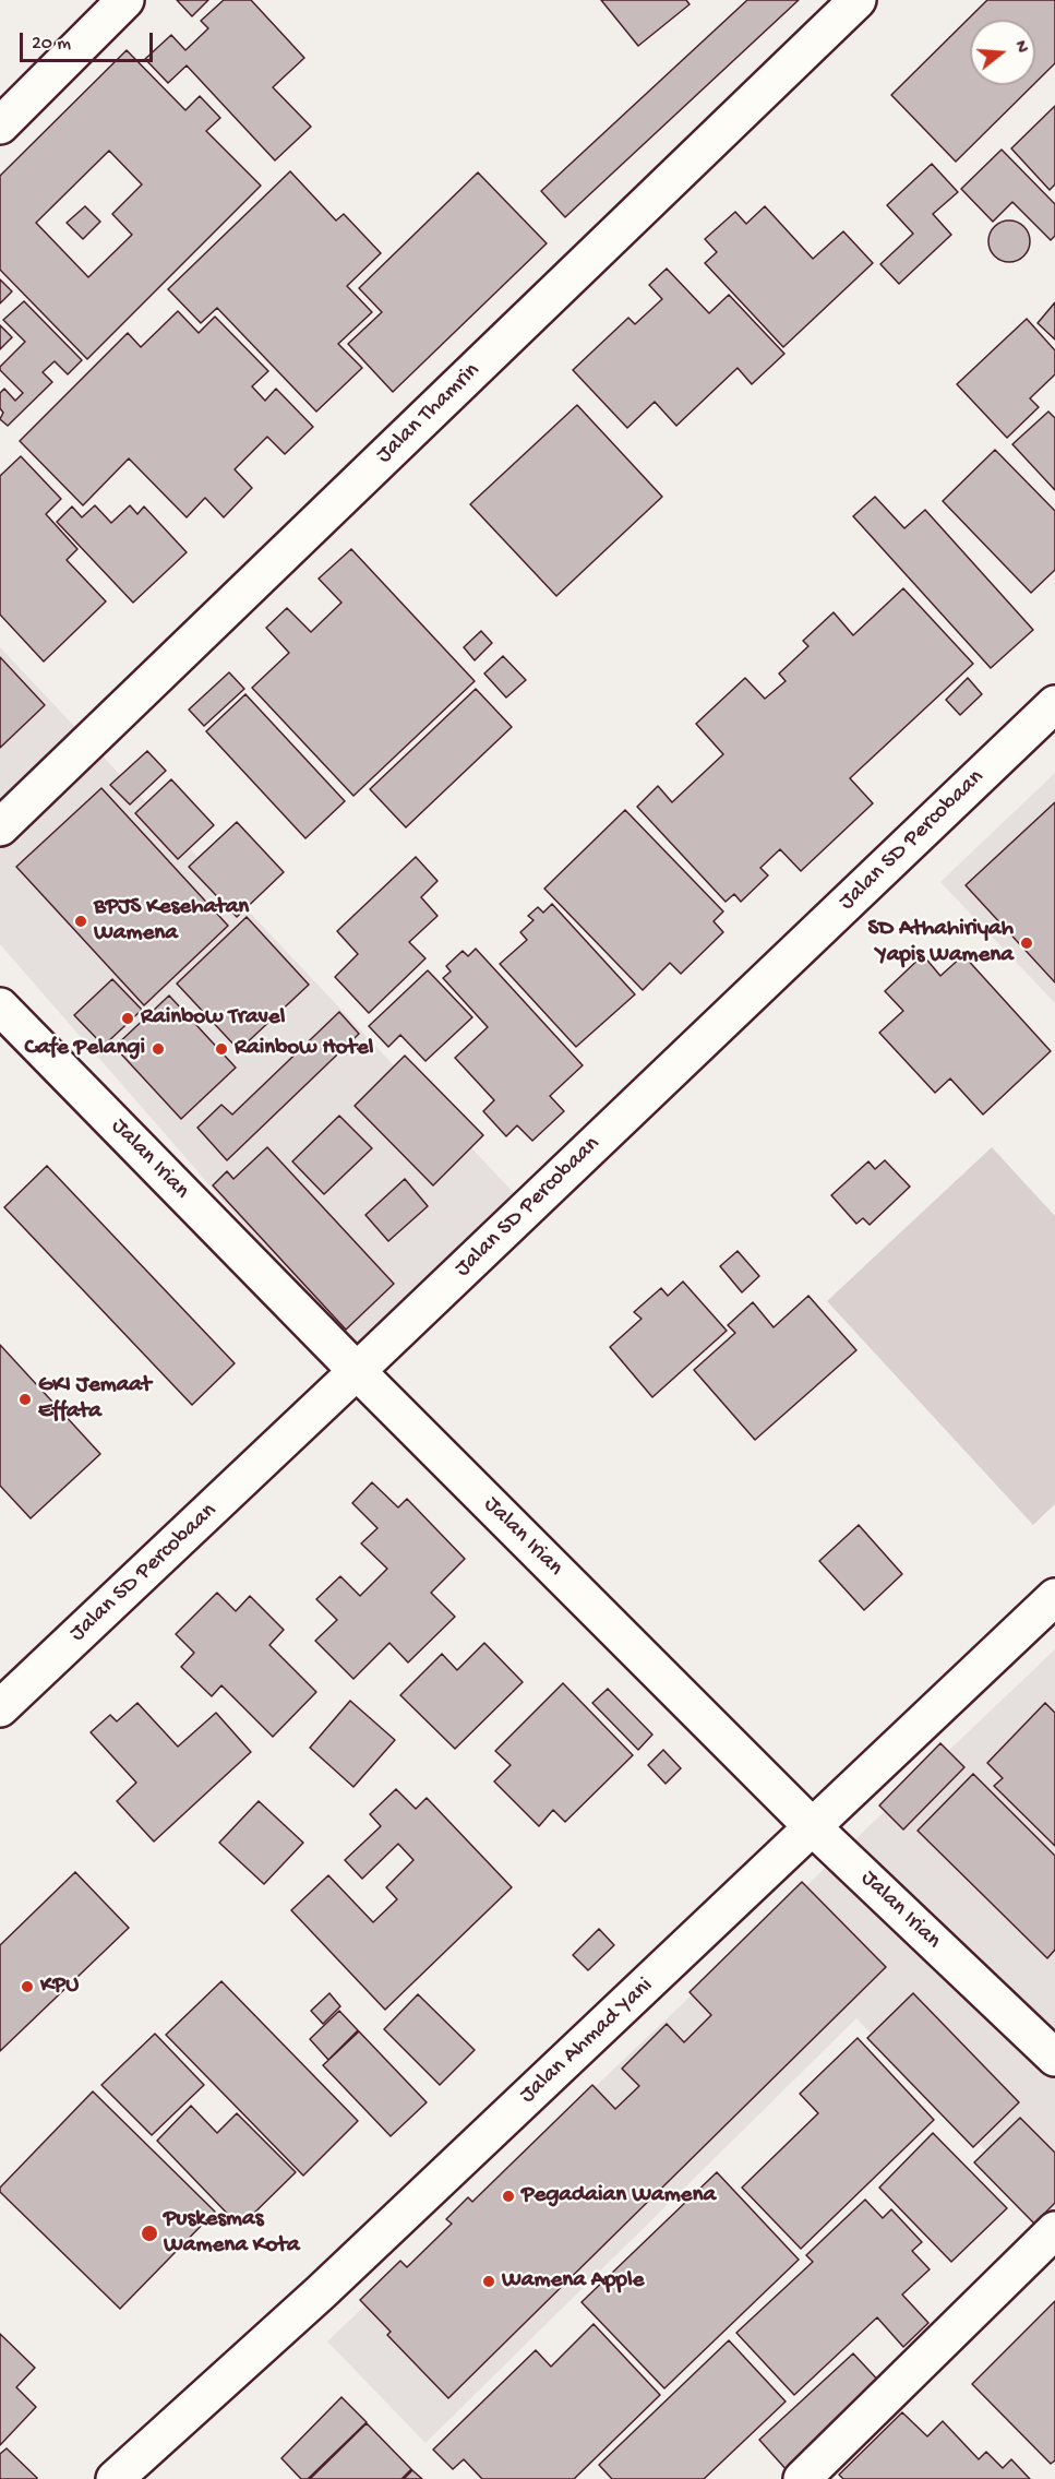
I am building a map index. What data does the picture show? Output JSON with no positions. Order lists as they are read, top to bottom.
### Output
{
  "streets": {
    "street": [
      "Jalan Thamrin",
      "Jalan SD Percobaan",
      "Jalan Irian",
      "Jalan Ahmad Yani"
    ]
  },
  "crossings": [
    ["Jalan SD Percobaan", "Jalan Irian"],
    ["Jalan Irian", "Jalan Ahmad Yani"]
  ],
  "places": [
    "BPJS Kesehatan Wamena",
    "SD Athahiriyah Yapis Wamena",
    "Rainbow Travel",
    "Cafe Pelangi",
    "Rainbow Hotel",
    "GKI Jemaat Effata",
    "KPU",
    "Pegadaian Wamena",
    "Puskesmas Wamena Kota",
    "Wamena Apple"
  ],
  "scale_bar": "20 m",
  "north": "right"
}
